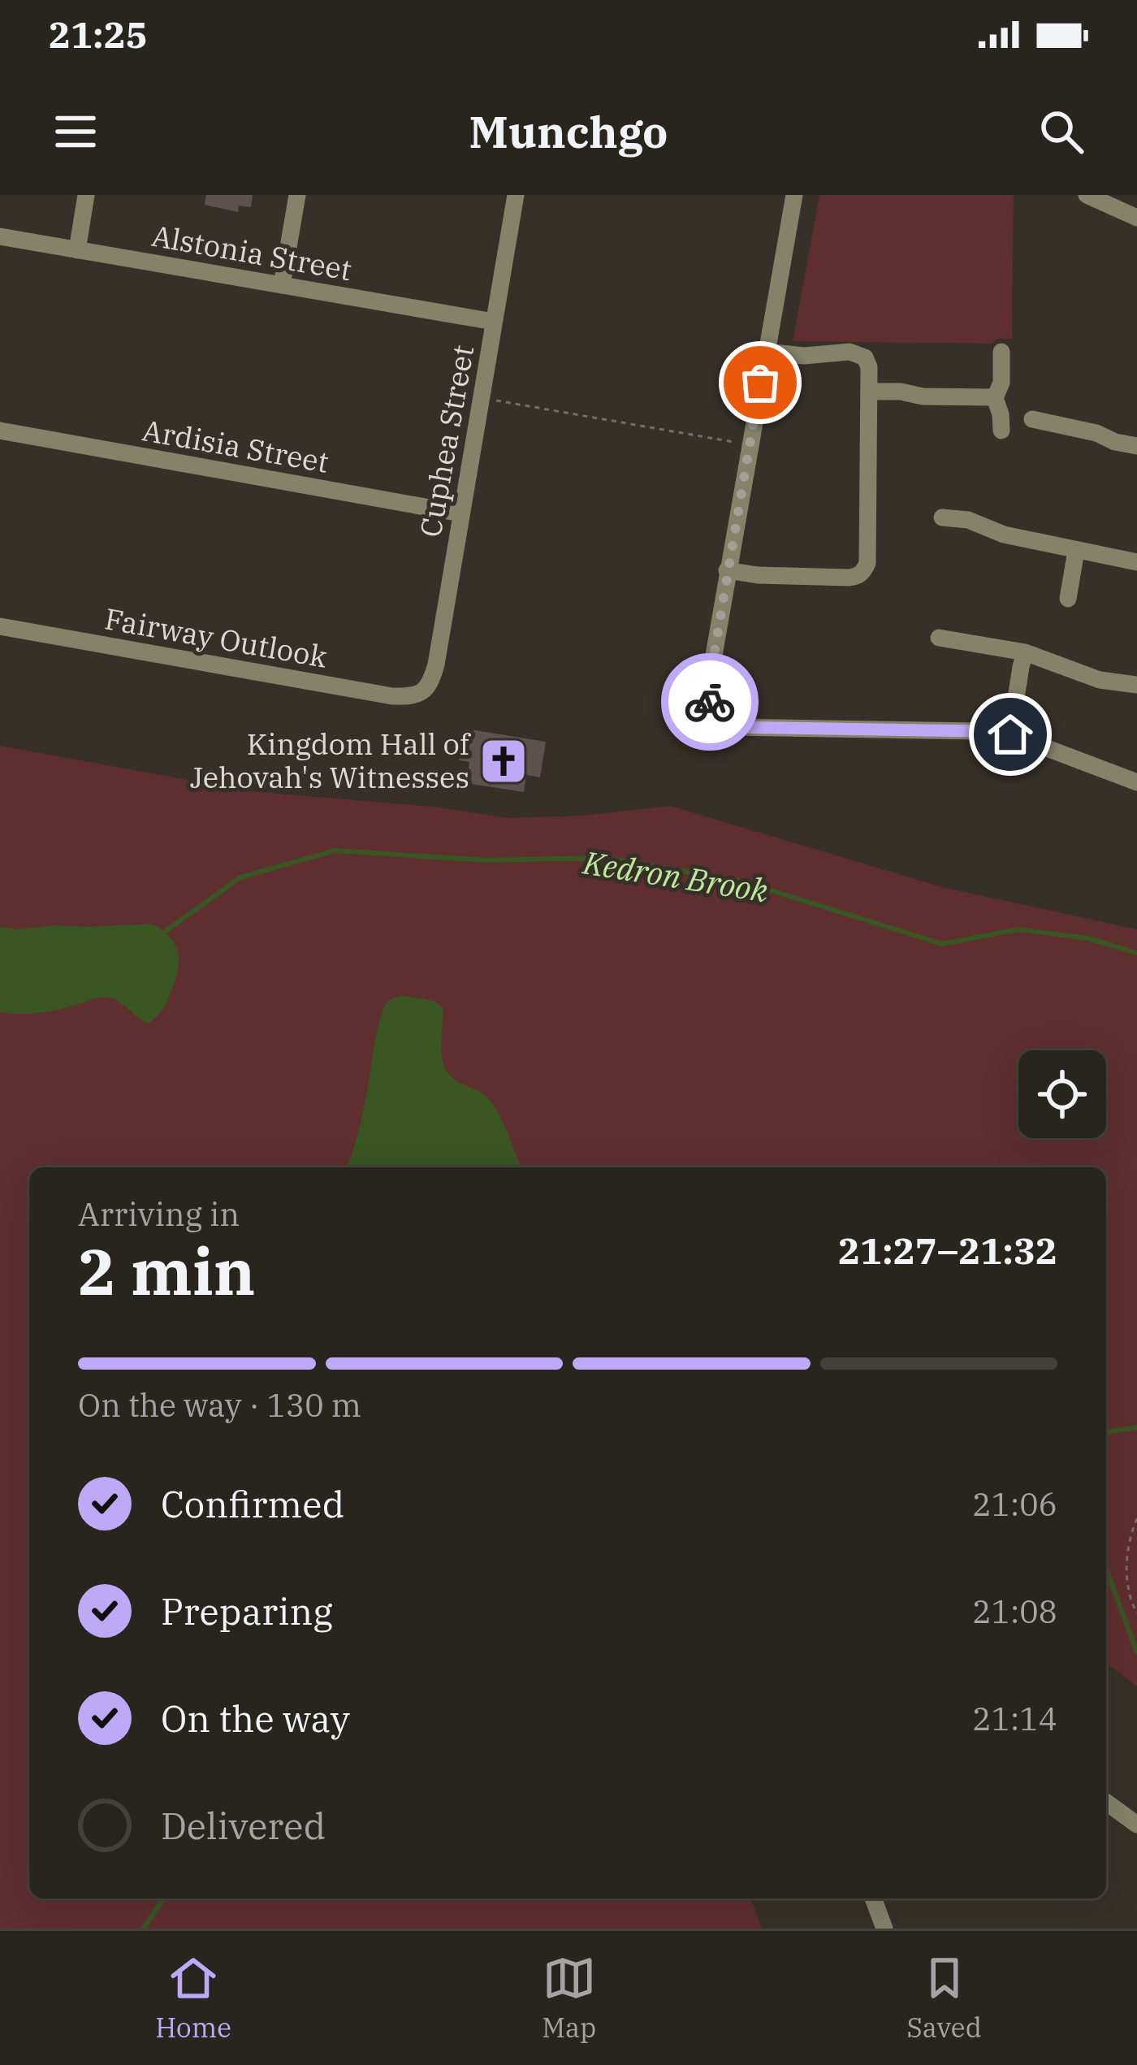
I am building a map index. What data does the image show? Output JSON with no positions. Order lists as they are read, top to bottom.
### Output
{
  "streets": {
    "street": [
      "Alstonia Street",
      "Cuphea Street",
      "Ardisia Street",
      "Fairway Outlook"
    ]
  },
  "crossings": [
    ["Alstonia Street", "Cuphea Street"],
    ["Cuphea Street", "Ardisia Street"],
    ["Cuphea Street", "Fairway Outlook"]
  ],
  "water": ["Kedron Brook"],
  "places": {
    "church": ["Kingdom Hall of Jehovah's Witnesses"]
  },
  "page": {
    "status": "21:25",
    "header": "Munchgo",
    "heading": ["2 min", "Arriving in", "21:27–21:32"],
    "bar": "On the way · 130 m",
    "list": [
      ["Confirmed", "21:06"],
      ["Preparing", "21:08"],
      ["On the way", "21:14"],
      "Delivered"
    ],
    "tabs": ["Home", "Map", "Saved"]
  }
}
